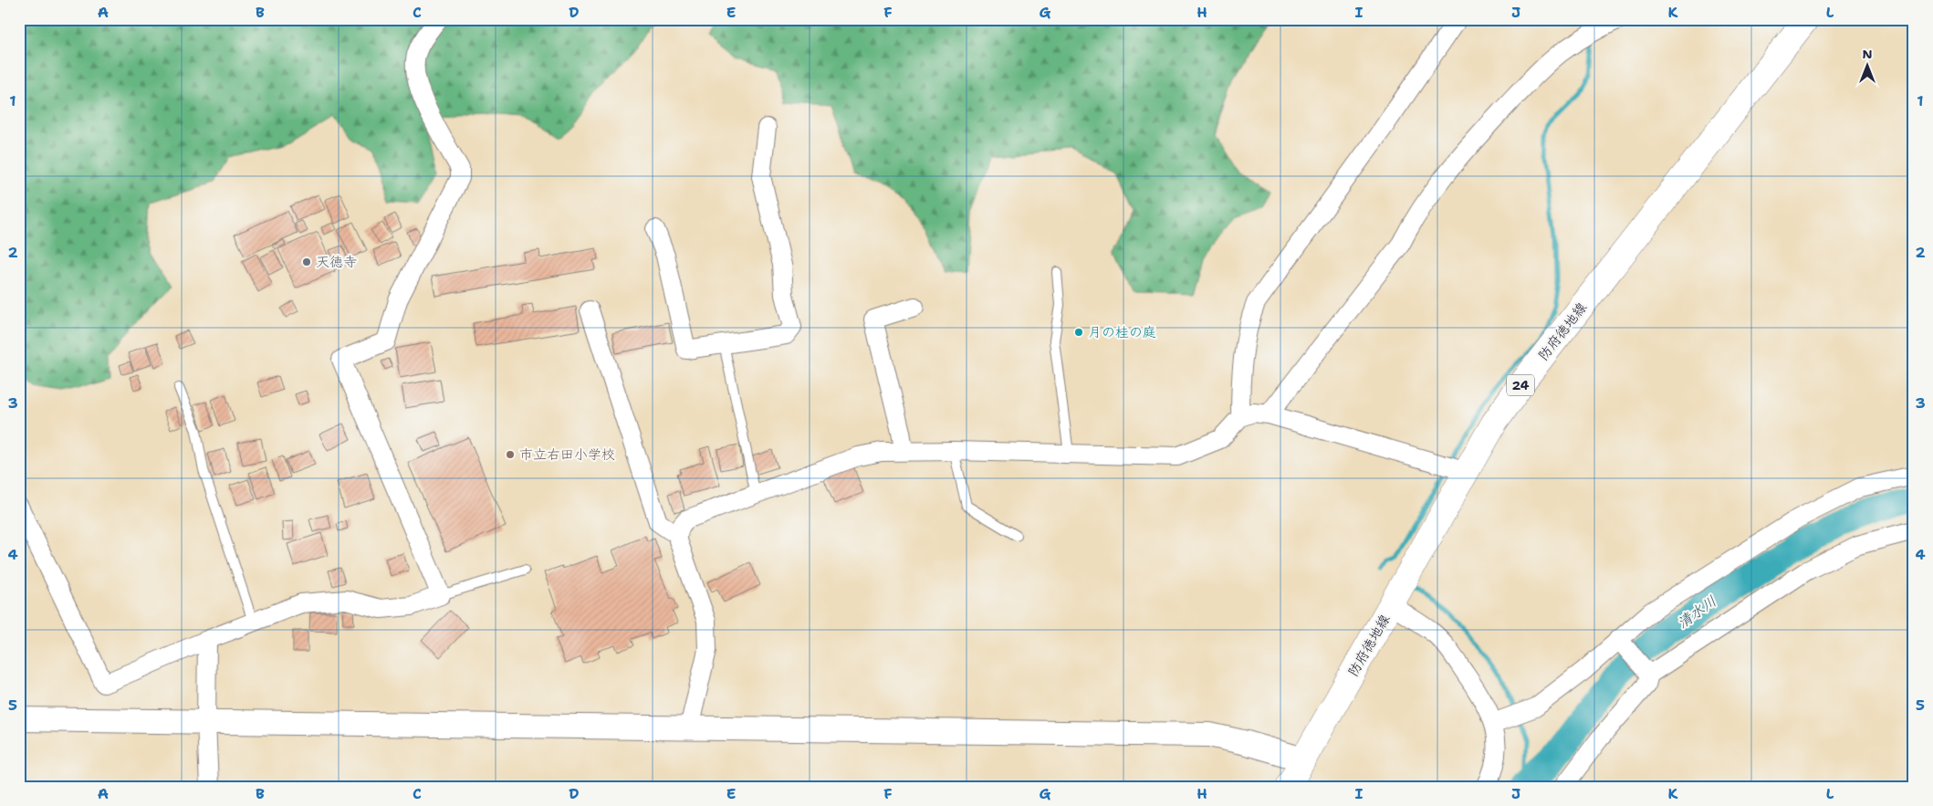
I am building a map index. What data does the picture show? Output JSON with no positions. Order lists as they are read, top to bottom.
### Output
{
  "streets": {
    "main road": ["防府徳地線", "24"]
  },
  "water": ["清水川"],
  "places": ["天徳寺", "月の桂の庭", "市立右田小学校"],
  "north": "top",
  "grid": {
    "columns": [
      "A",
      "B",
      "C",
      "D",
      "E",
      "F",
      "G",
      "H",
      "I",
      "J",
      "K",
      "L"
    ],
    "rows": [
      "1",
      "2",
      "3",
      "4",
      "5"
    ]
  }
}
